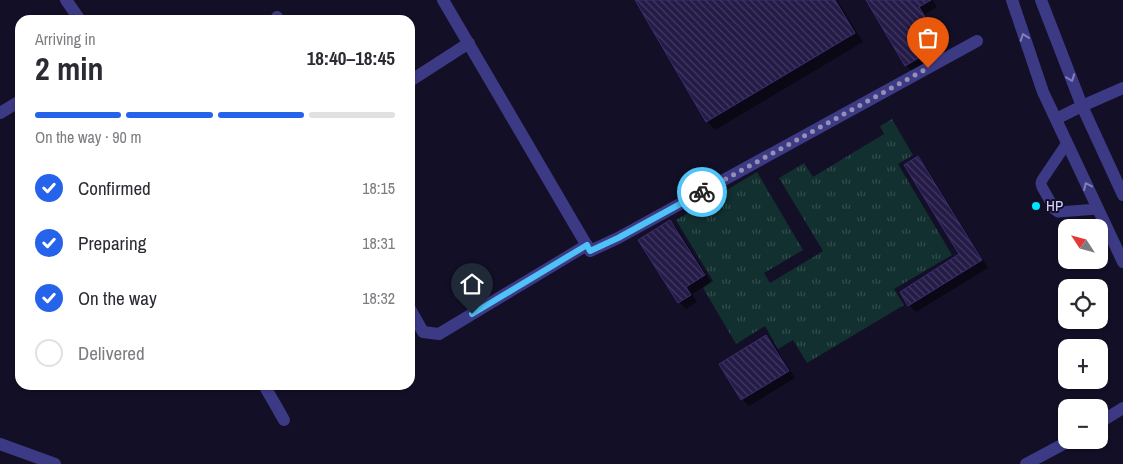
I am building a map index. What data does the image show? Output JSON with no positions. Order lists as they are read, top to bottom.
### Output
{
  "places": ["HP"],
  "north": "top left",
  "page": {
    "heading": ["2 min", "Arriving in", "18:40–18:45"],
    "bar": "On the way · 90 m",
    "list": [
      ["Confirmed", "18:15"],
      ["Preparing", "18:31"],
      ["On the way", "18:32"],
      "Delivered"
    ],
    "map_buttons": ["+", "−"]
  }
}
